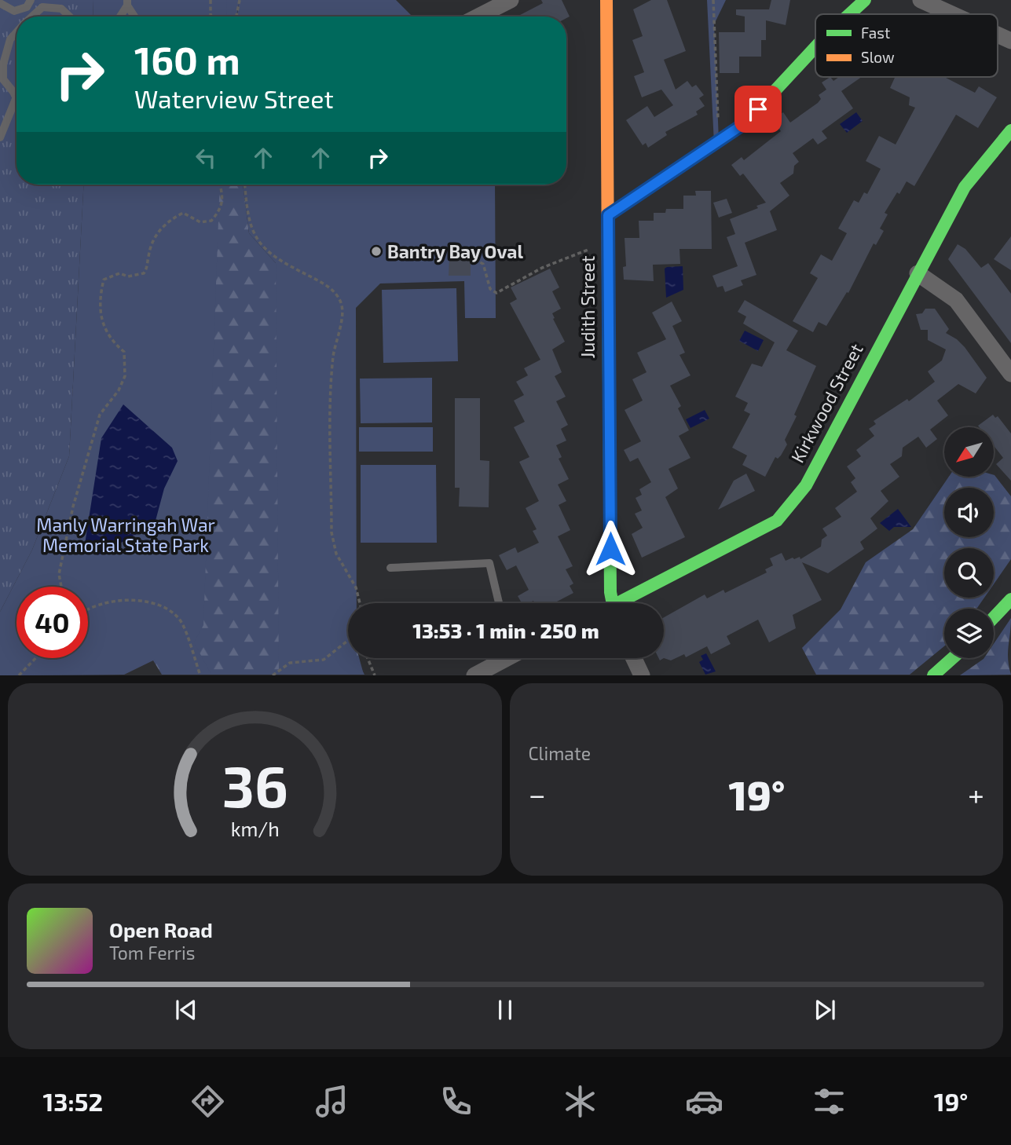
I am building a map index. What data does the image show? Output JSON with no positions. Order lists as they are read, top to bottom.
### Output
{
  "streets": {
    "street": ["Judith Street", "Kirkwood Street"]
  },
  "parks": ["Manly Warringah War Memorial State Park"],
  "places": ["Bantry Bay Oval"],
  "legend": ["Fast", "Slow"],
  "north": "bottom left",
  "page": {
    "turn": ["160 m", "Waterview Street"],
    "limit": "40",
    "trip": "13:53 · 1 min · 250 m",
    "tile": "Climate",
    "heat": ["−", "19°", "+"],
    "song": ["Open Road", "Tom Ferris"],
    "tabs": ["13:52", "19°"],
    "gauge": ["36", "km/h"]
  }
}
